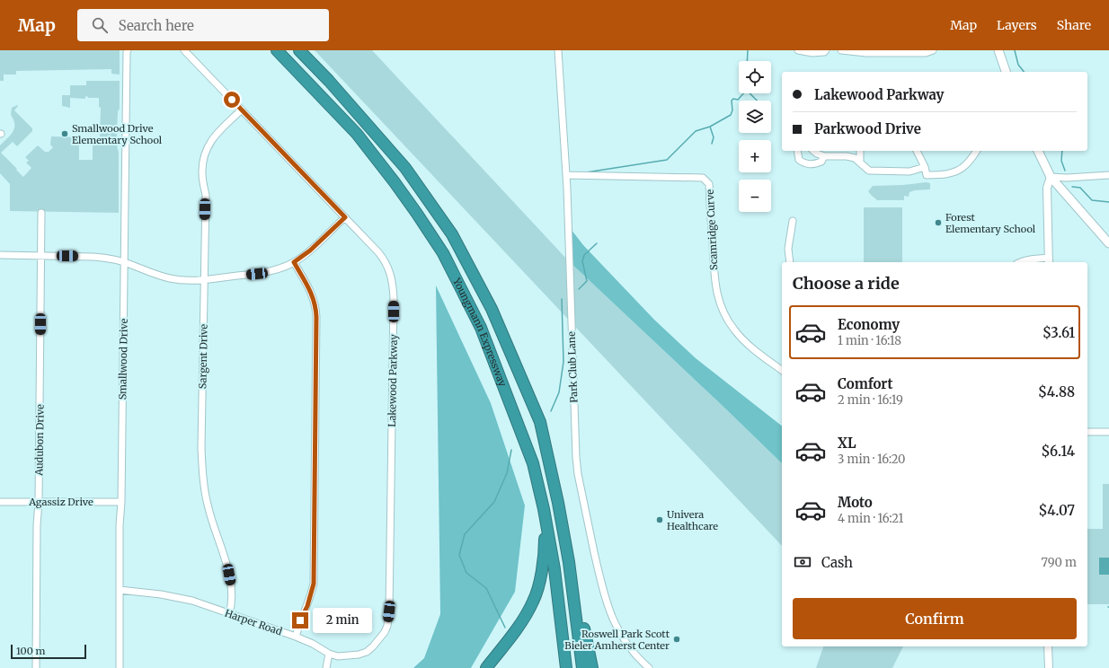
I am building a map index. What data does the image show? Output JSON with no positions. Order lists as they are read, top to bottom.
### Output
{
  "streets": {
    "highway": ["Youngmann Expressway"],
    "street": [
      "Scamridge Curve",
      "Sargent Drive",
      "Smallwood Drive",
      "Park Club Lane",
      "Lakewood Parkway",
      "Audubon Drive",
      "Agassiz Drive",
      "Harper Road"
    ]
  },
  "crossings": [
    ["Scamridge Curve", "Park Club Lane"],
    ["Sargent Drive", "Lakewood Parkway"],
    ["Sargent Drive", "Harper Road"],
    ["Smallwood Drive", "Agassiz Drive"],
    ["Smallwood Drive", "Harper Road"],
    ["Lakewood Parkway", "Harper Road"],
    ["Audubon Drive", "Agassiz Drive"]
  ],
  "places": [
    "Smallwood Drive Elementary School",
    "Forest Elementary School",
    "Univera Healthcare",
    "Roswell Park Scott Bieler Amherst Center"
  ],
  "scale_bar": "100 m",
  "page": {
    "header": "Map",
    "search": "Search here",
    "nav": ["Map", "Layers", "Share"],
    "map_buttons": ["+", "−"],
    "banner": ["Lakewood Parkway", "Parkwood Drive"],
    "heading": "Choose a ride",
    "list": [
      {
        "name": "Economy",
        "note": "1 min · 16:18",
        "value": "$3.61"
      },
      {
        "name": "Comfort",
        "note": "2 min · 16:19",
        "value": "$4.88"
      },
      {
        "name": "XL",
        "note": "3 min · 16:20",
        "value": "$6.14"
      },
      {
        "name": "Moto",
        "note": "4 min · 16:21",
        "value": "$4.07"
      }
    ],
    "pay": ["Cash", "790 m"],
    "buttons": "Confirm",
    "bubble": "2 min",
    "scale": "100 m"
  }
}
